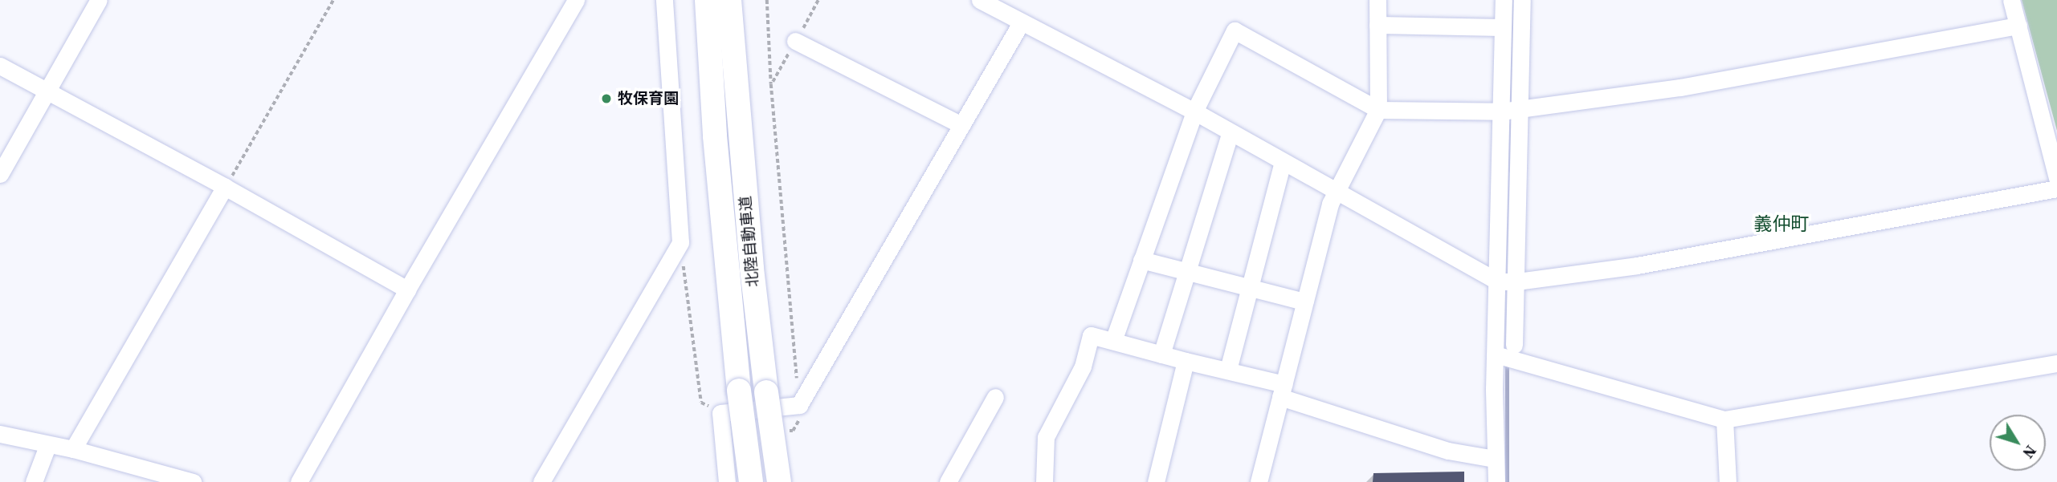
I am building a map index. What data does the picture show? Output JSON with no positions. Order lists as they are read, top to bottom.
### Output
{
  "streets": {
    "highway": ["北陸自動車道"]
  },
  "districts": ["義仲町"],
  "places": ["牧保育園"],
  "north": "bottom right"
}
